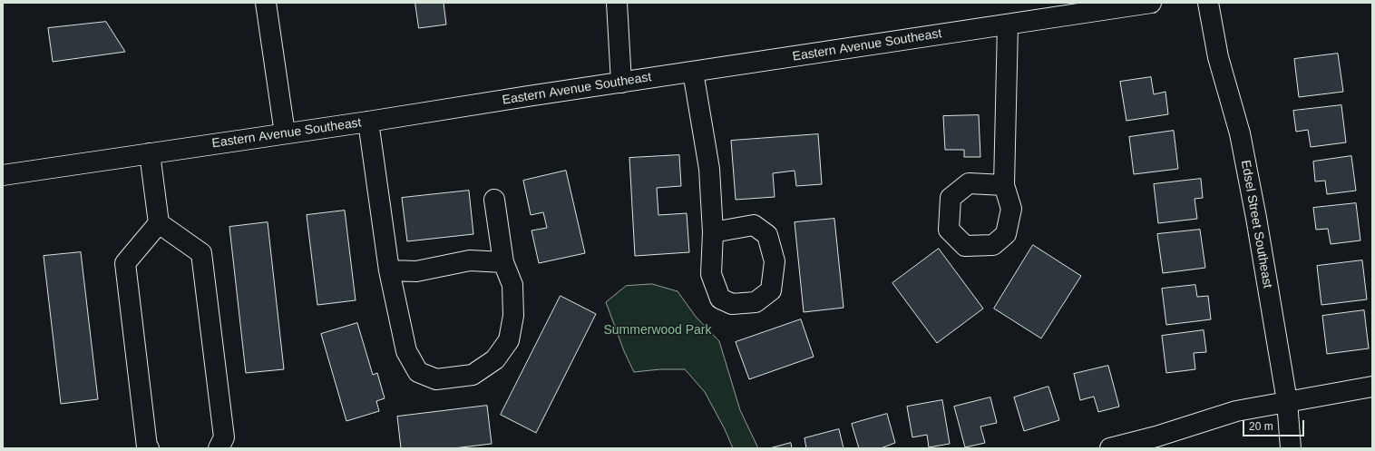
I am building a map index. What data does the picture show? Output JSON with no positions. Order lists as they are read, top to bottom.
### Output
{
  "streets": {
    "street": ["Eastern Avenue Southeast", "Edsel Street Southeast"]
  },
  "parks": ["Summerwood Park"],
  "scale_bar": "20 m"
}
